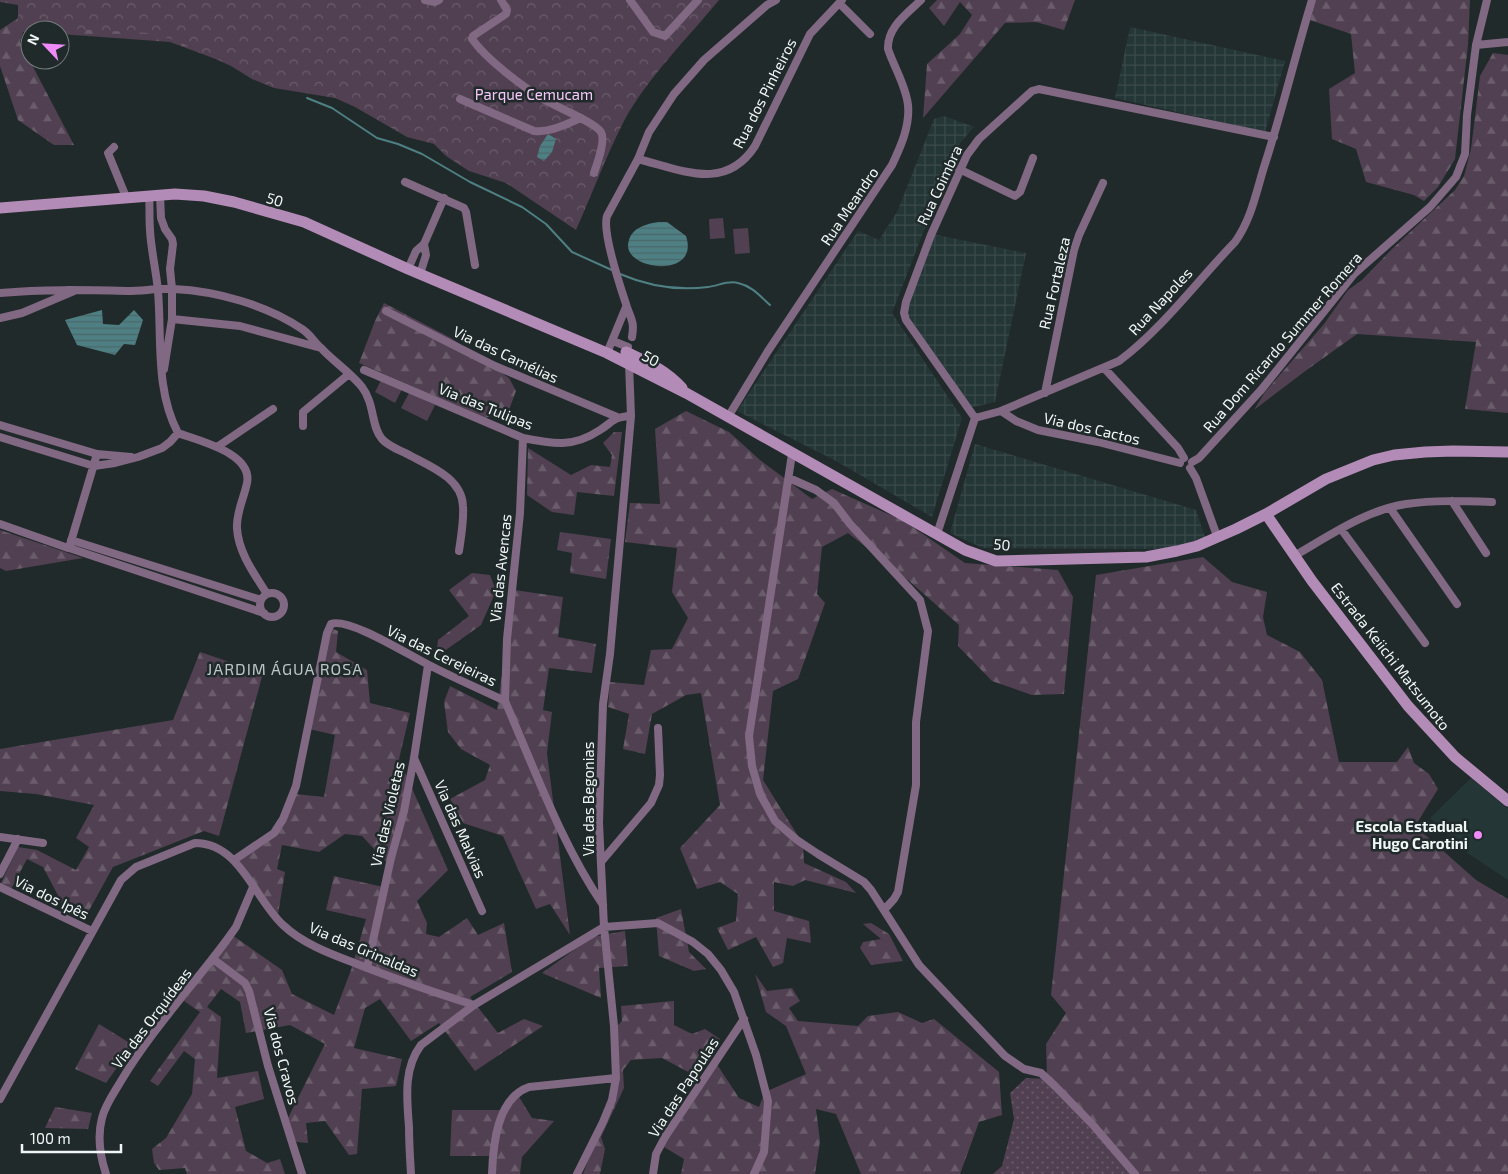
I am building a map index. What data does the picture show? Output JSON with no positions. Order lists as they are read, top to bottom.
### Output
{
  "streets": {
    "main road": ["50", "Estrada Keiichi Matsumoto"],
    "street": [
      "Rua dos Pinheiros",
      "Rua Coimbra",
      "Rua Meandro",
      "Rua Fortaleza",
      "Rua Napoles",
      "Rua Dom Ricardo Summer Romera",
      "Via das Camélias",
      "Via das Tulipas",
      "Via dos Cactos",
      "Via das Avencas",
      "Via das Cerejeiras",
      "Via das Begonias",
      "Via das Violetas",
      "Via das Malvias",
      "Via dos Ipês",
      "Via das Grinaldas",
      "Via das Orquídeas",
      "Via dos Cravos",
      "Via das Papoulas"
    ]
  },
  "crossings": [
    ["Rua Coimbra", "Rua Napoles"],
    ["50", "Rua Meandro"],
    ["50", "Estrada Keiichi Matsumoto"],
    ["Rua Fortaleza", "Rua Napoles"],
    ["Rua Napoles", "Via dos Cactos"],
    ["Rua Dom Ricardo Summer Romera", "Via dos Cactos"],
    ["Via das Camélias", "Via das Tulipas"],
    ["Via das Tulipas", "Via das Avencas"],
    ["Via das Avencas", "Via das Cerejeiras"],
    ["Via das Cerejeiras", "Via das Begonias"],
    ["Via das Cerejeiras", "Via das Violetas"],
    ["Via das Cerejeiras", "Via das Grinaldas"],
    ["Via das Violetas", "Via das Malvias"],
    ["Via das Violetas", "Via das Grinaldas"],
    ["Via dos Ipês", "Via das Grinaldas"],
    ["Via das Grinaldas", "Via das Orquídeas"],
    ["Via das Orquídeas", "Via dos Cravos"]
  ],
  "districts": ["JARDIM ÁGUA ROSA"],
  "parks": ["Parque Cemucam"],
  "places": ["Escola Estadual Hugo Carotini"],
  "scale_bar": "100 m",
  "north": "top left"
}
